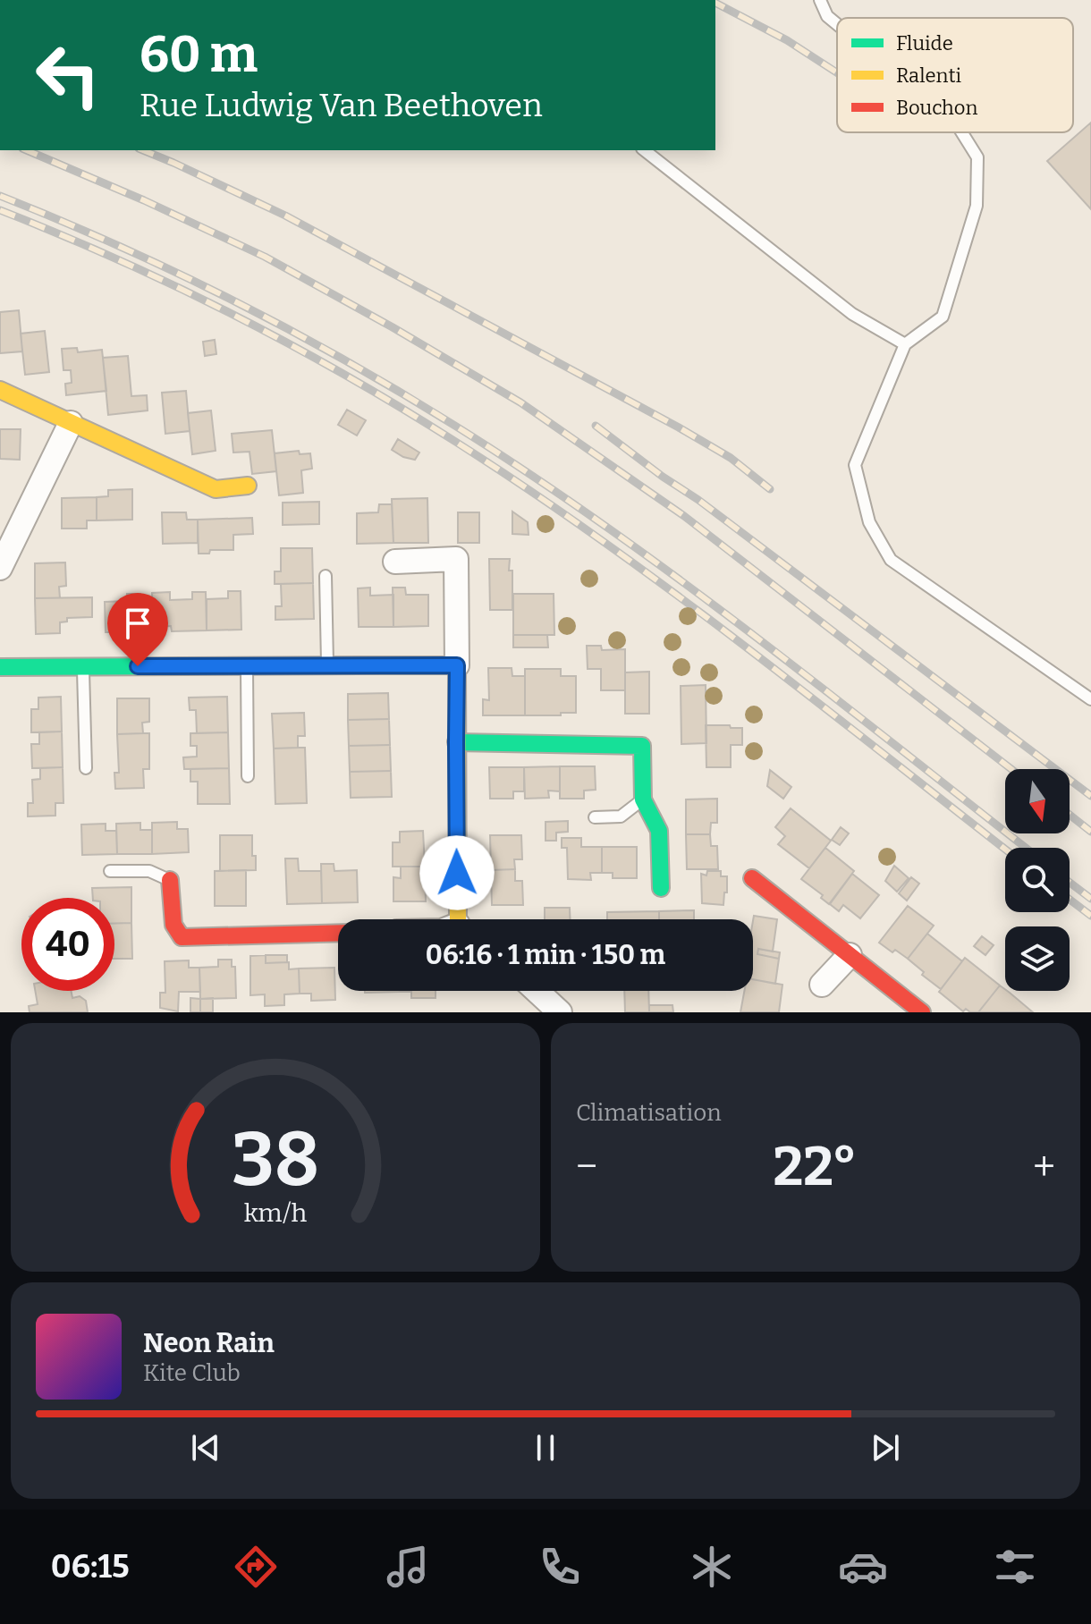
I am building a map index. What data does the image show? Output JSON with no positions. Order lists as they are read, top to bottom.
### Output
{
  "legend": ["Fluide", "Ralenti", "Bouchon"],
  "north": "bottom",
  "page": {
    "turn": ["60 m", "Rue Ludwig Van Beethoven"],
    "limit": "40",
    "trip": "06:16 · 1 min · 150 m",
    "tile": "Climatisation",
    "heat": ["−", "22°", "+"],
    "song": ["Neon Rain", "Kite Club"],
    "tabs": "06:15",
    "gauge": ["38", "km/h"]
  }
}
